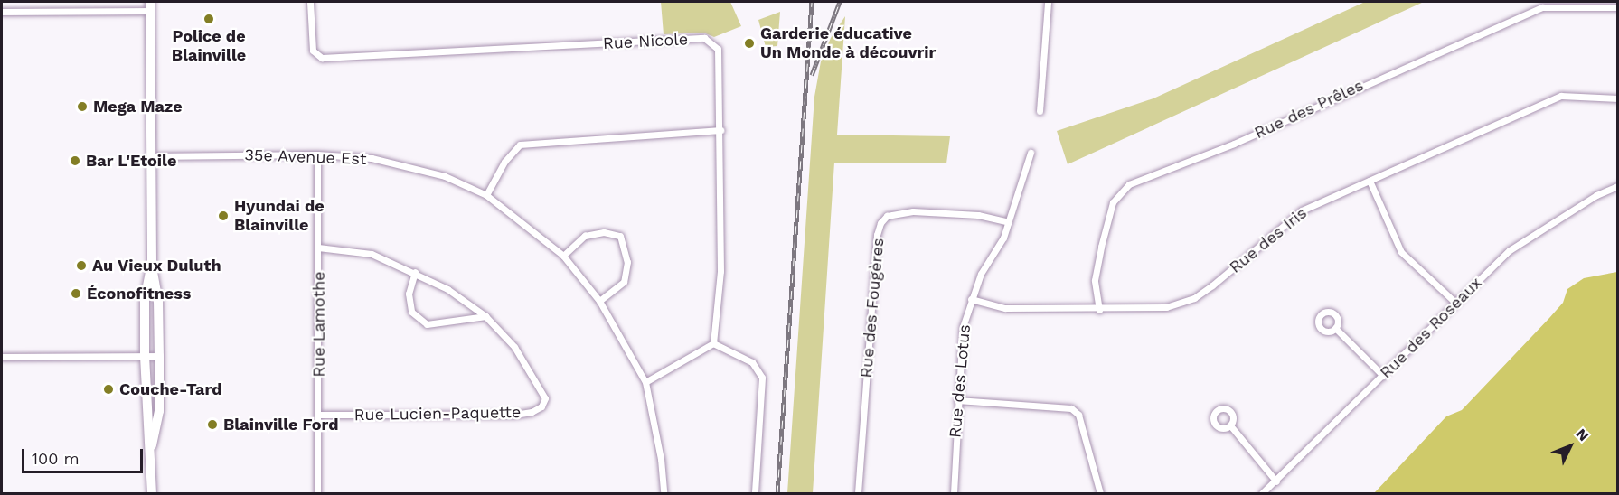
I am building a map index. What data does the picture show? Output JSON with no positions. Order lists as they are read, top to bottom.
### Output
{
  "streets": {
    "street": [
      "Rue Nicole",
      "Rue des Prêles",
      "35e Avenue Est",
      "Rue des Iris",
      "Rue des Fougères",
      "Rue Lamothe",
      "Rue des Roseaux",
      "Rue des Lotus",
      "Rue Lucien-Paquette"
    ]
  },
  "crossings": [
    ["Rue des Prêles", "Rue des Iris"],
    ["35e Avenue Est", "Rue Lamothe"],
    ["Rue des Iris", "Rue des Lotus"],
    ["Rue des Fougères", "Rue des Lotus"],
    ["Rue Lamothe", "Rue Lucien-Paquette"]
  ],
  "places": [
    "Police de Blainville",
    "Garderie éducative Un Monde à découvrir",
    "Mega Maze",
    "Bar L'Etoile",
    "Hyundai de Blainville",
    "Au Vieux Duluth",
    "Éconofitness",
    "Couche-Tard",
    "Blainville Ford"
  ],
  "scale_bar": "100 m",
  "north": "top right"
}
